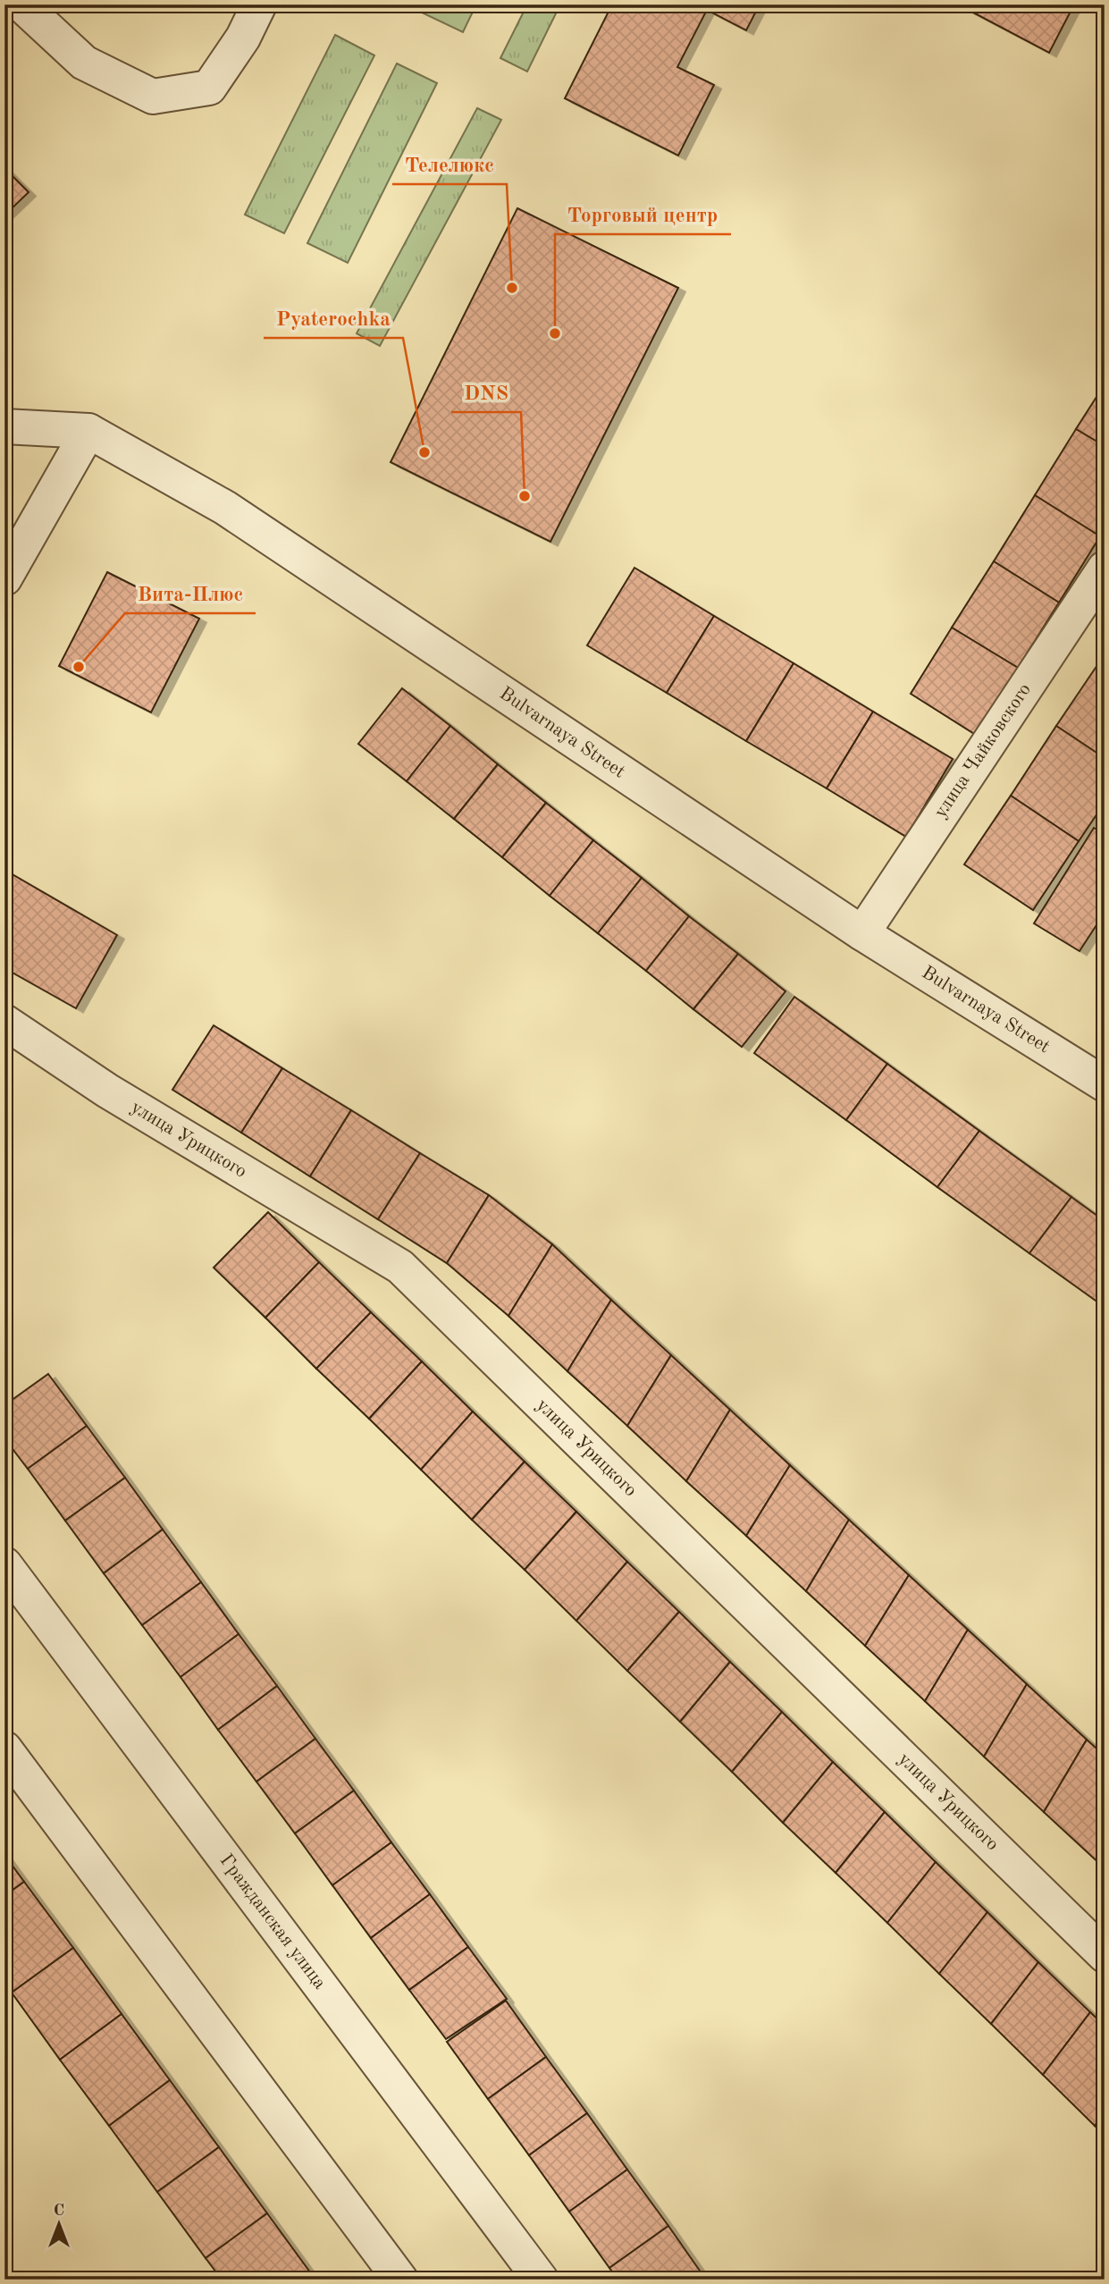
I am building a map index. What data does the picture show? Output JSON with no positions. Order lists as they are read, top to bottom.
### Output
{
  "streets": {
    "street": [
      "Bulvarnaya Street",
      "улица Чайковского",
      "улица Урицкого",
      "Гражданская улица"
    ]
  },
  "crossings": [
    ["Bulvarnaya Street", "улица Чайковского"]
  ],
  "places": [
    "Телелюкс",
    "Торговый центр",
    "Pyaterochka",
    "DNS",
    "Вита-Плюс"
  ],
  "north": "top"
}
